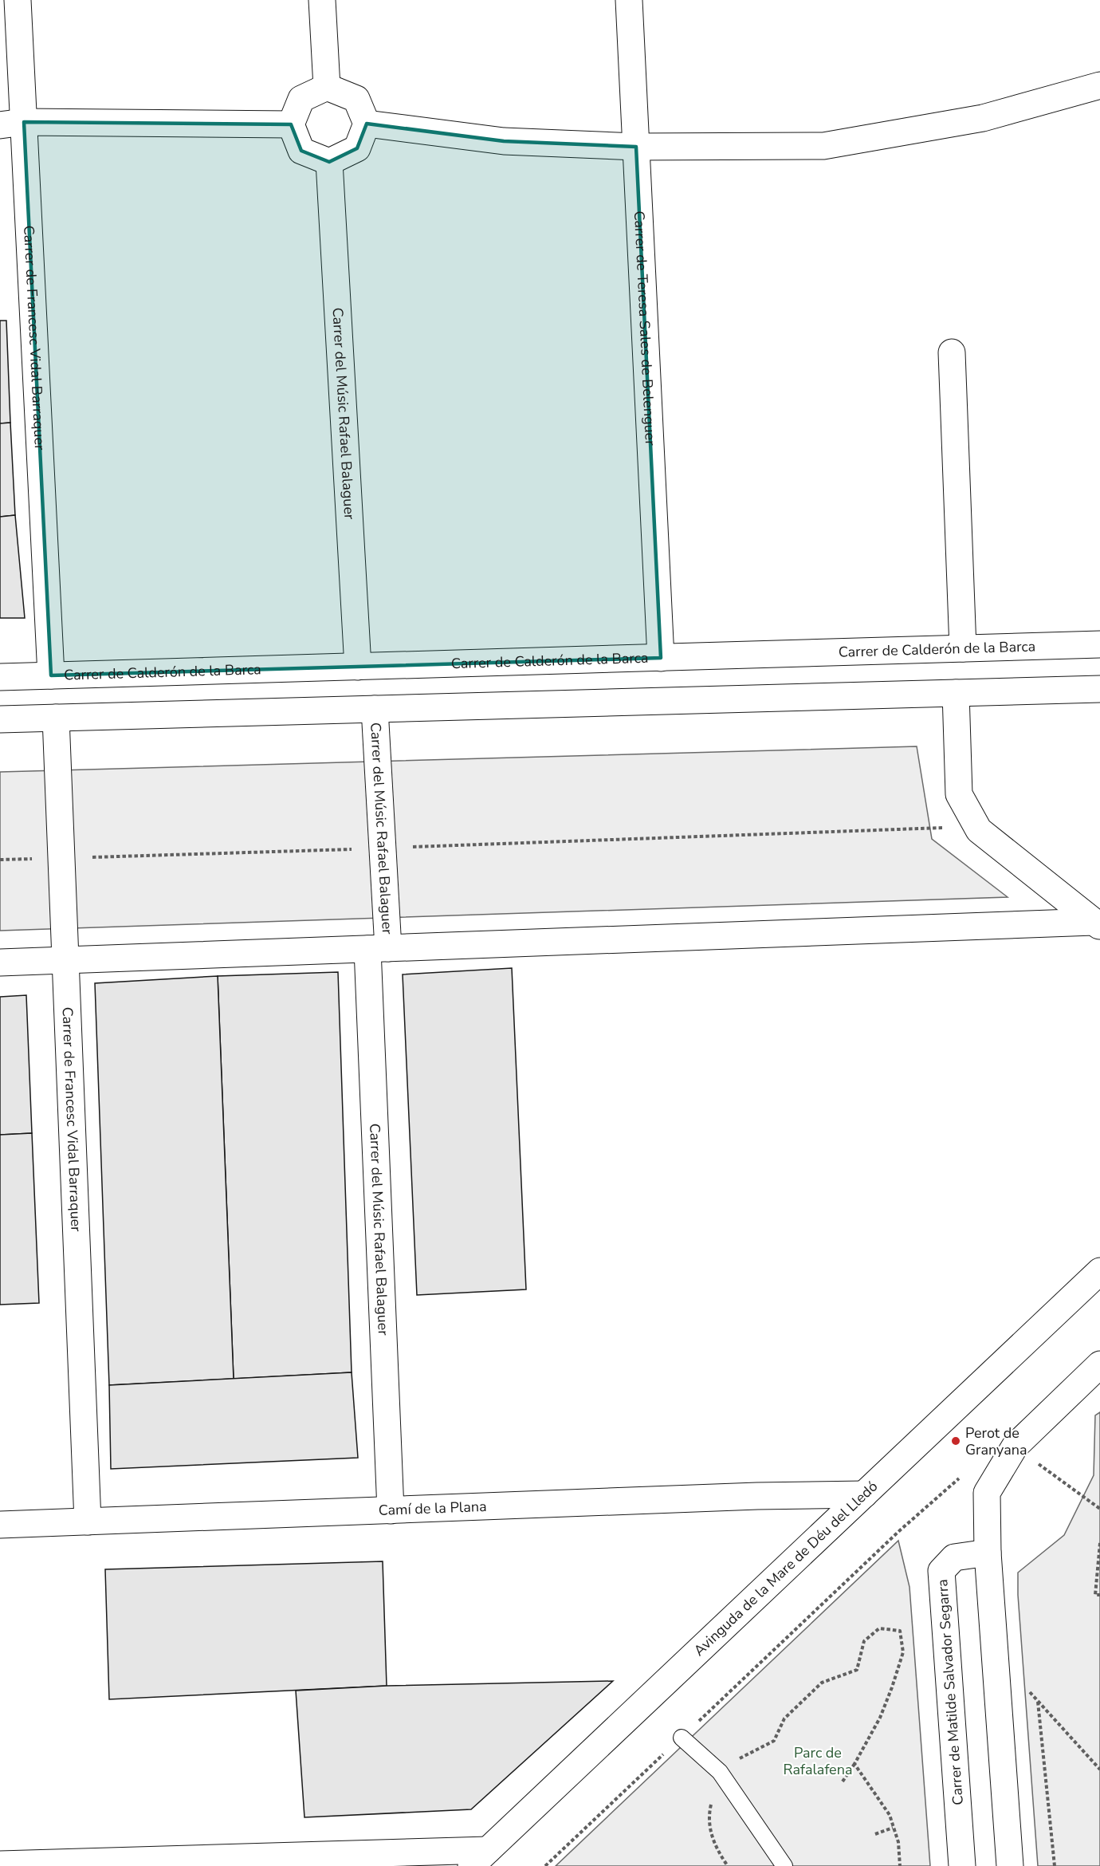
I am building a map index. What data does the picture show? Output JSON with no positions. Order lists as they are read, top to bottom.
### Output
{
  "streets": {
    "street": [
      "Carrer de Teresa Sales de Belenguer",
      "Carrer de Francesc Vidal Barraquer",
      "Carrer del Músic Rafael Balaguer",
      "Carrer de Calderón de la Barca",
      "Camí de la Plana",
      "Avinguda de la Mare de Déu del Lledó",
      "Carrer de Matilde Salvador Segarra"
    ]
  },
  "crossings": [
    ["Carrer de Teresa Sales de Belenguer", "Carrer de Calderón de la Barca"],
    ["Carrer de Francesc Vidal Barraquer", "Carrer de Calderón de la Barca"],
    ["Carrer de Francesc Vidal Barraquer", "Camí de la Plana"],
    ["Carrer del Músic Rafael Balaguer", "Carrer de Calderón de la Barca"],
    ["Carrer del Músic Rafael Balaguer", "Camí de la Plana"],
    ["Camí de la Plana", "Avinguda de la Mare de Déu del Lledó"]
  ],
  "parks": ["Parc de Rafalafena"],
  "places": ["Perot de Granyana"]
}
